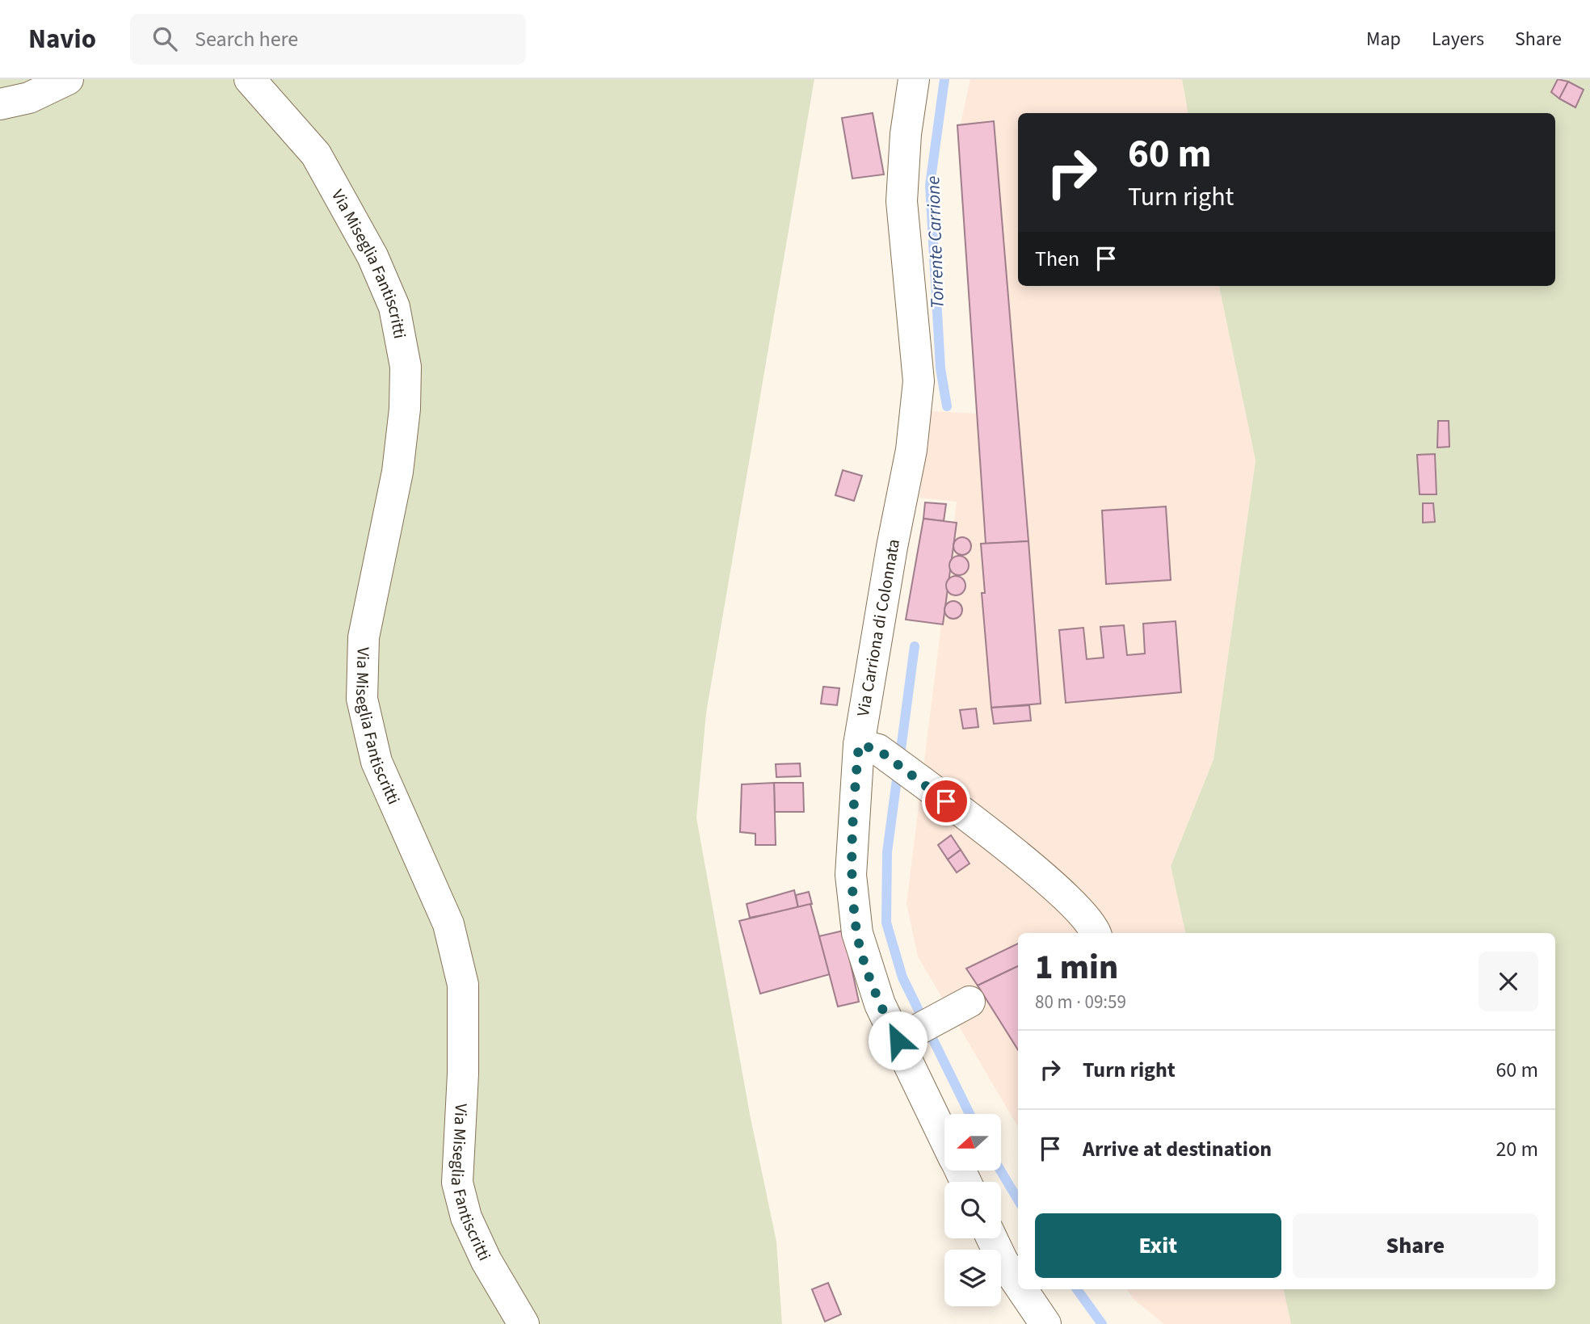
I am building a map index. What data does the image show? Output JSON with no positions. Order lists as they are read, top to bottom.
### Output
{
  "streets": {
    "street": ["Via Miseglia Fantiscritti", "Via Carriona di Colonnata"]
  },
  "water": ["Torrente Carrione"],
  "north": "left",
  "page": {
    "header": "Navio",
    "search": "Search here",
    "nav": ["Map", "Layers", "Share"],
    "turn": ["60 m", "Turn right"],
    "then": "Then",
    "heading": ["1 min", "80 m · 09:59"],
    "list": [
      {
        "name": "Turn right",
        "value": "60 m"
      },
      {
        "name": "Arrive at destination",
        "value": "20 m"
      }
    ],
    "buttons": ["Exit", "Share"]
  }
}
